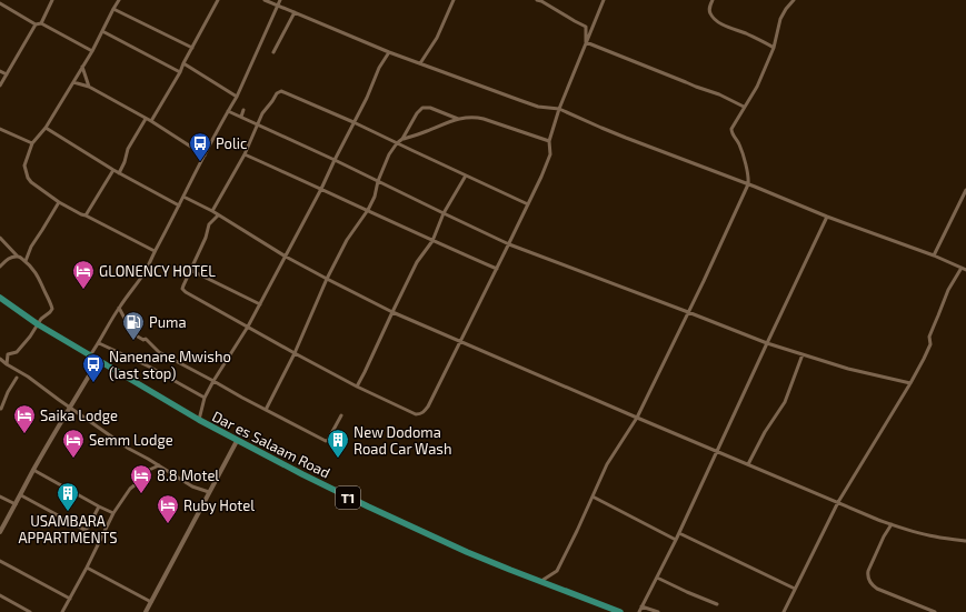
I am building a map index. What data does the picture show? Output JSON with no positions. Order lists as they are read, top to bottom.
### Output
{
  "streets": {
    "highway": ["Dar es Salaam Road", "T1"]
  },
  "places": {
    "bus stop": ["Polic", "Nanenane Mwisho (last stop)"],
    "hotel": [
      "GLONENCY HOTEL",
      "Saika Lodge",
      "Semm Lodge",
      "8.8 Motel",
      "Ruby Hotel"
    ],
    "fuel station": ["Puma"],
    "building": ["New Dodoma Road Car Wash", "USAMBARA APPARTMENTS"]
  }
}
